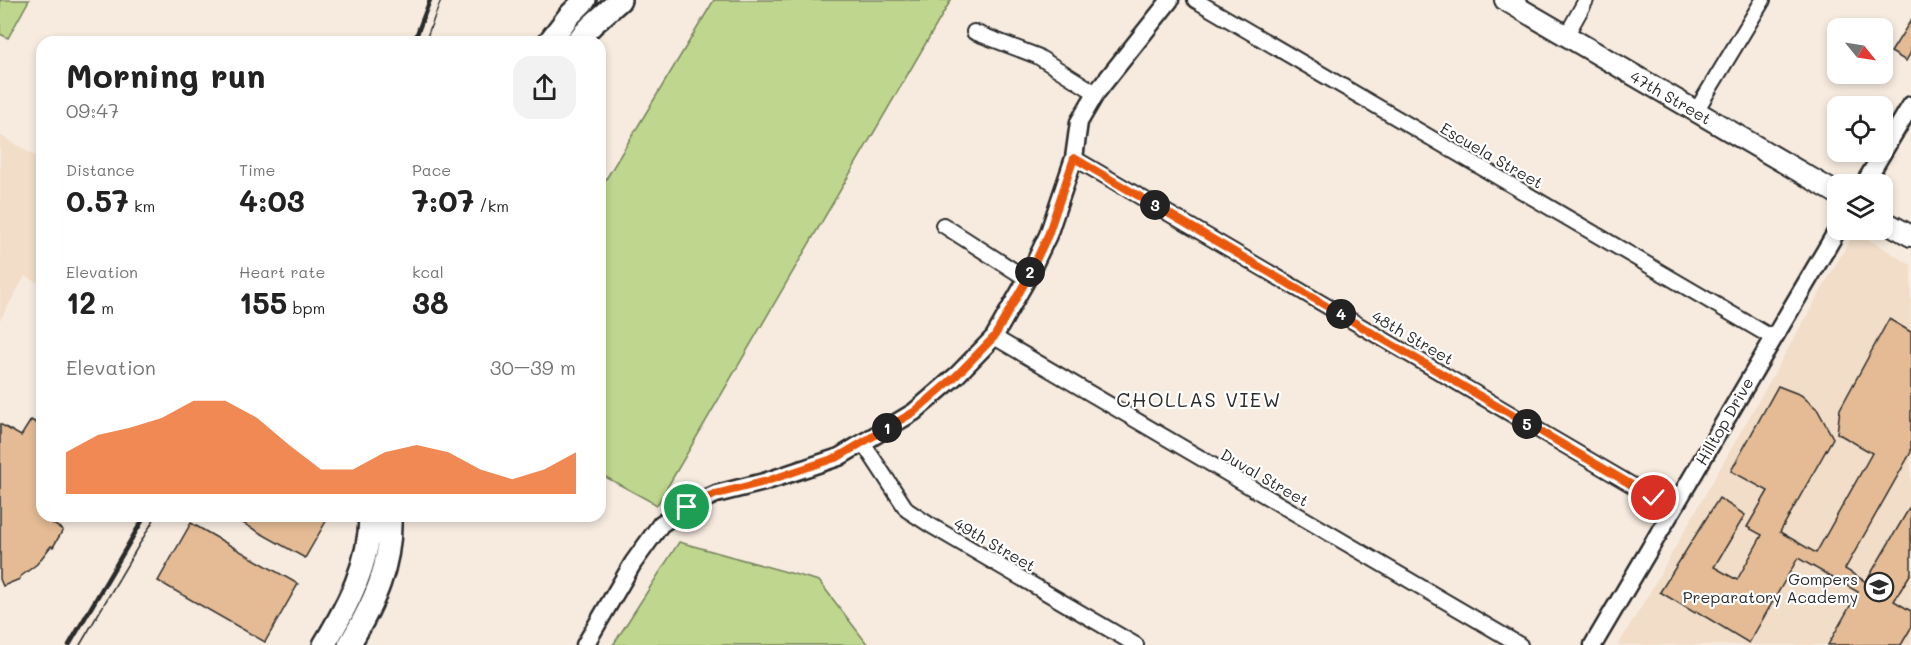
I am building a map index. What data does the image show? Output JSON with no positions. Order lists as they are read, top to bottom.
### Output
{
  "streets": {
    "main road": ["47th Street"],
    "street": [
      "Escuela Street",
      "48th Street",
      "Hilltop Drive",
      "Duval Street",
      "49th Street"
    ]
  },
  "crossings": [
    ["Escuela Street", "Hilltop Drive"],
    ["48th Street", "Hilltop Drive"]
  ],
  "districts": ["CHOLLAS VIEW"],
  "places": {
    "school or university": ["Gompers Preparatory Academy"]
  },
  "north": "bottom right",
  "page": {
    "heading": ["Morning run", "09:47"],
    "stats": [
      ["Distance", "0.57 km"],
      ["Time", "4:03"],
      ["Pace", "7:07 /km"],
      ["Elevation", "12 m"],
      ["Heart rate", "155 bpm"],
      ["kcal", "38"]
    ],
    "pins": [
      "3",
      "2",
      "4",
      "5",
      "1"
    ],
    "chart": ["Elevation", "30–39 m"]
  }
}
